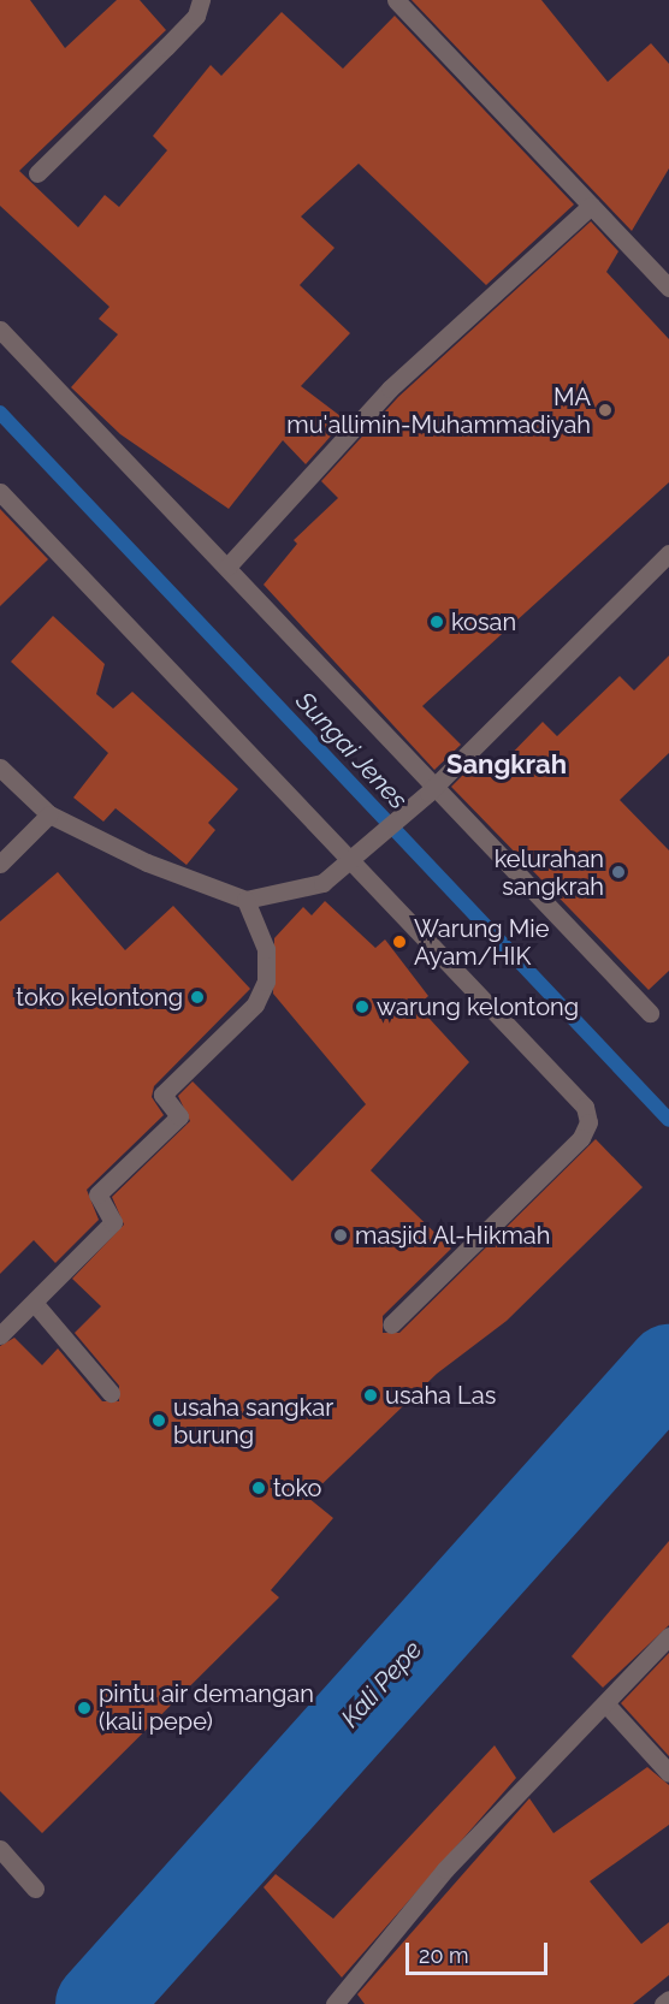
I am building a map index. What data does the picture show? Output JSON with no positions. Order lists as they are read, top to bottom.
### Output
{
  "districts": ["Sangkrah"],
  "water": ["Sungai Jenes", "Kali Pepe"],
  "places": [
    "MA mu'allimin-Muhammadiyah",
    "kosan",
    "kelurahan sangkrah",
    "Warung Mie Ayam/HIK",
    "toko kelontong",
    "warung kelontong",
    "masjid Al-Hikmah",
    "usaha Las",
    "usaha sangkar burung",
    "toko",
    "pintu air demangan (kali pepe)"
  ],
  "scale_bar": "20 m"
}
